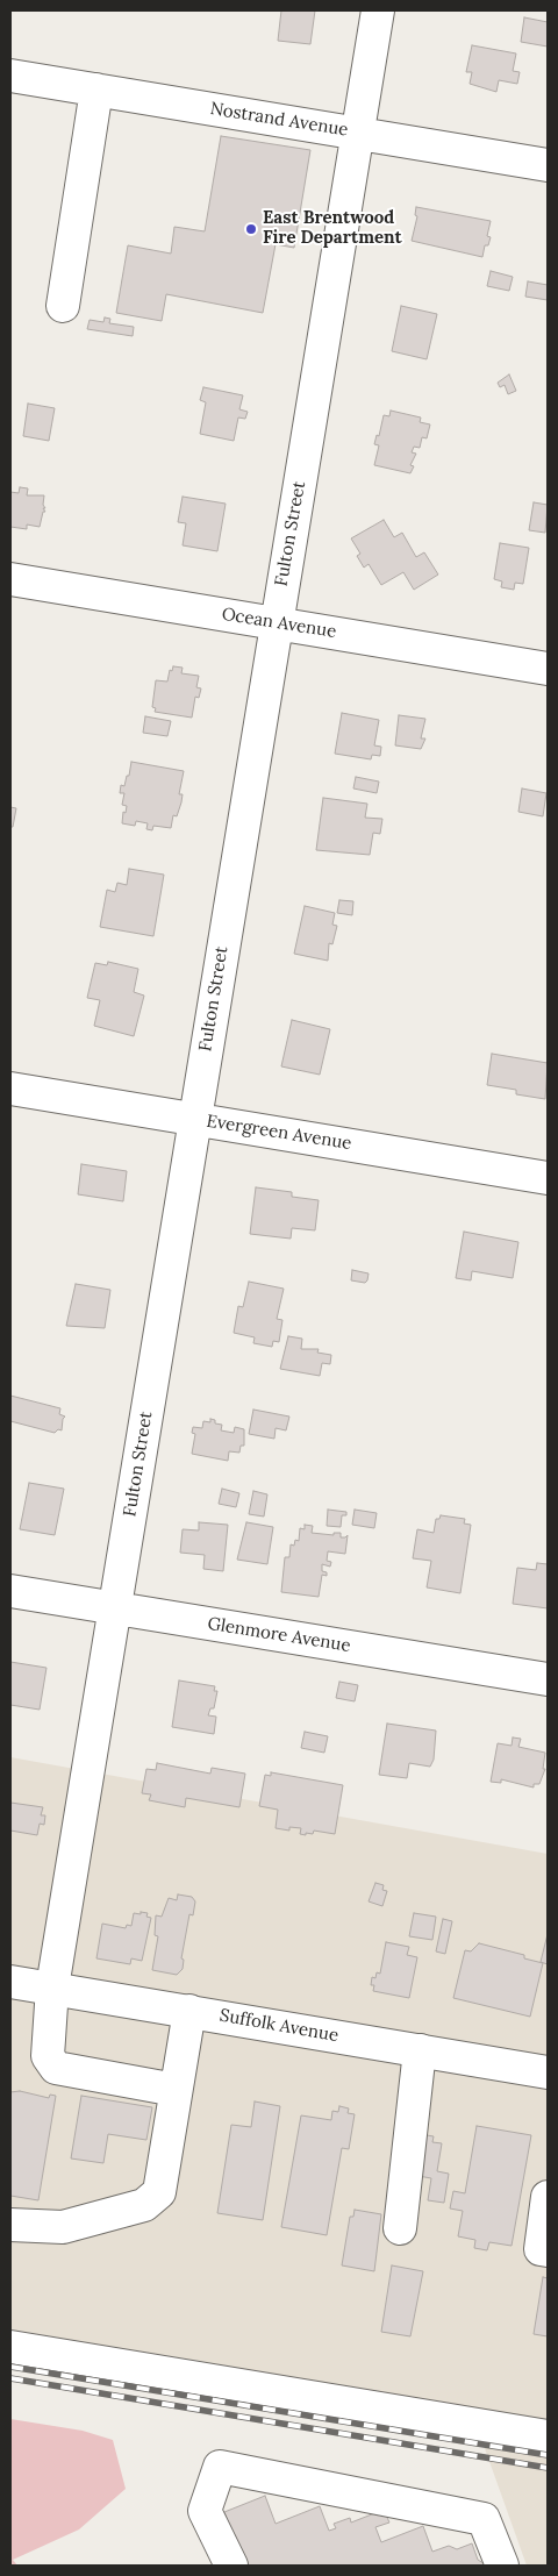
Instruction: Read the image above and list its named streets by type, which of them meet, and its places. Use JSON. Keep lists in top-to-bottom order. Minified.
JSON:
{"streets":{"street":["Nostrand Avenue","Fulton Street","Ocean Avenue","Evergreen Avenue","Glenmore Avenue","Suffolk Avenue"]},"crossings":[["Nostrand Avenue","Fulton Street"],["Fulton Street","Ocean Avenue"],["Fulton Street","Evergreen Avenue"],["Fulton Street","Glenmore Avenue"],["Fulton Street","Suffolk Avenue"]],"places":["East Brentwood Fire Department"]}
